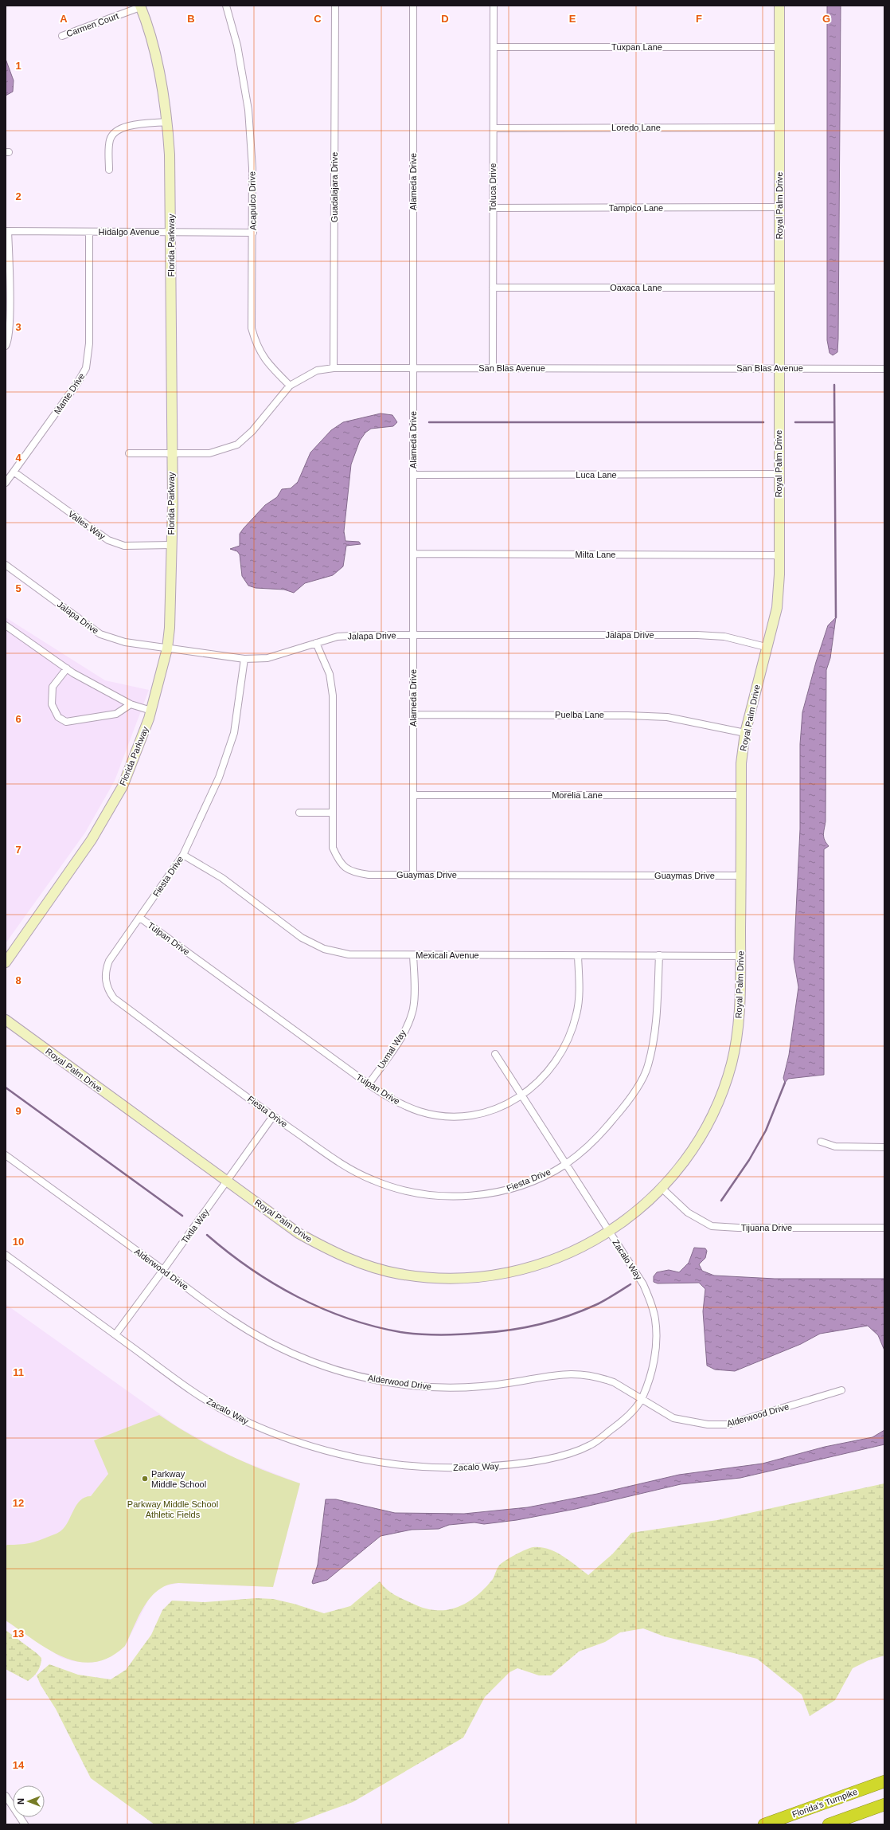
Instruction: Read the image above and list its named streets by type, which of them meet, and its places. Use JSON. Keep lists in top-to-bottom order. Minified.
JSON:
{"streets":{"highway":["Florida's Turnpike"],"street":["Carmen Court","Tuxpan Lane","Loredo Lane","Alameda Drive","Guadalajara Drive","Toluca Drive","Acapulco Drive","Royal Palm Drive","Tampico Lane","Hidalgo Avenue","Florida Parkway","Oaxaca Lane","San Blas Avenue","Mante Drive","Luca Lane","Valles Way","Milta Lane","Jalapa Drive","Puelba Lane","Morelia Lane","Guaymas Drive","Fiesta Drive","Tulpan Drive","Mexicali Avenue","Uxmal Way","Tixtla Way","Tijuana Drive","Zacalo Way","Alderwood Drive"]},"crossings":[["Carmen Court","Florida Parkway"],["Tuxpan Lane","Toluca Drive"],["Tuxpan Lane","Royal Palm Drive"],["Loredo Lane","Toluca Drive"],["Loredo Lane","Royal Palm Drive"],["Alameda Drive","San Blas Avenue"],["Alameda Drive","Luca Lane"],["Alameda Drive","Milta Lane"],["Alameda Drive","Jalapa Drive"],["Alameda Drive","Puelba Lane"],["Alameda Drive","Morelia Lane"],["Alameda Drive","Guaymas Drive"],["Guadalajara Drive","San Blas Avenue"],["Toluca Drive","Tampico Lane"],["Toluca Drive","Oaxaca Lane"],["Toluca Drive","San Blas Avenue"],["Acapulco Drive","Hidalgo Avenue"],["Acapulco Drive","San Blas Avenue"],["Royal Palm Drive","Tampico Lane"],["Royal Palm Drive","Oaxaca Lane"],["Royal Palm Drive","San Blas Avenue"],["Royal Palm Drive","Luca Lane"],["Royal Palm Drive","Milta Lane"],["Royal Palm Drive","Jalapa Drive"],["Royal Palm Drive","Puelba Lane"],["Royal Palm Drive","Morelia Lane"],["Royal Palm Drive","Guaymas Drive"],["Royal Palm Drive","Mexicali Avenue"],["Royal Palm Drive","Tixtla Way"],["Royal Palm Drive","Tijuana Drive"],["Royal Palm Drive","Zacalo Way"],["Hidalgo Avenue","Florida Parkway"],["Hidalgo Avenue","Mante Drive"],["Florida Parkway","San Blas Avenue"],["Florida Parkway","Valles Way"],["Florida Parkway","Jalapa Drive"],["Mante Drive","Valles Way"],["Jalapa Drive","Guaymas Drive"],["Jalapa Drive","Fiesta Drive"],["Fiesta Drive","Tulpan Drive"],["Fiesta Drive","Mexicali Avenue"],["Fiesta Drive","Tixtla Way"],["Fiesta Drive","Zacalo Way"],["Tulpan Drive","Mexicali Avenue"],["Tulpan Drive","Uxmal Way"],["Tulpan Drive","Zacalo Way"],["Mexicali Avenue","Uxmal Way"],["Tixtla Way","Zacalo Way"],["Tixtla Way","Alderwood Drive"],["Zacalo Way","Alderwood Drive"]],"parks":["Parkway Middle School Athletic Fields"],"places":["Parkway Middle School"],"north":"left","grid":{"columns":["A","B","C","D","E","F","G"],"rows":["1","2","3","4","5","6","7","8","9","10","11","12","13","14"]}}
